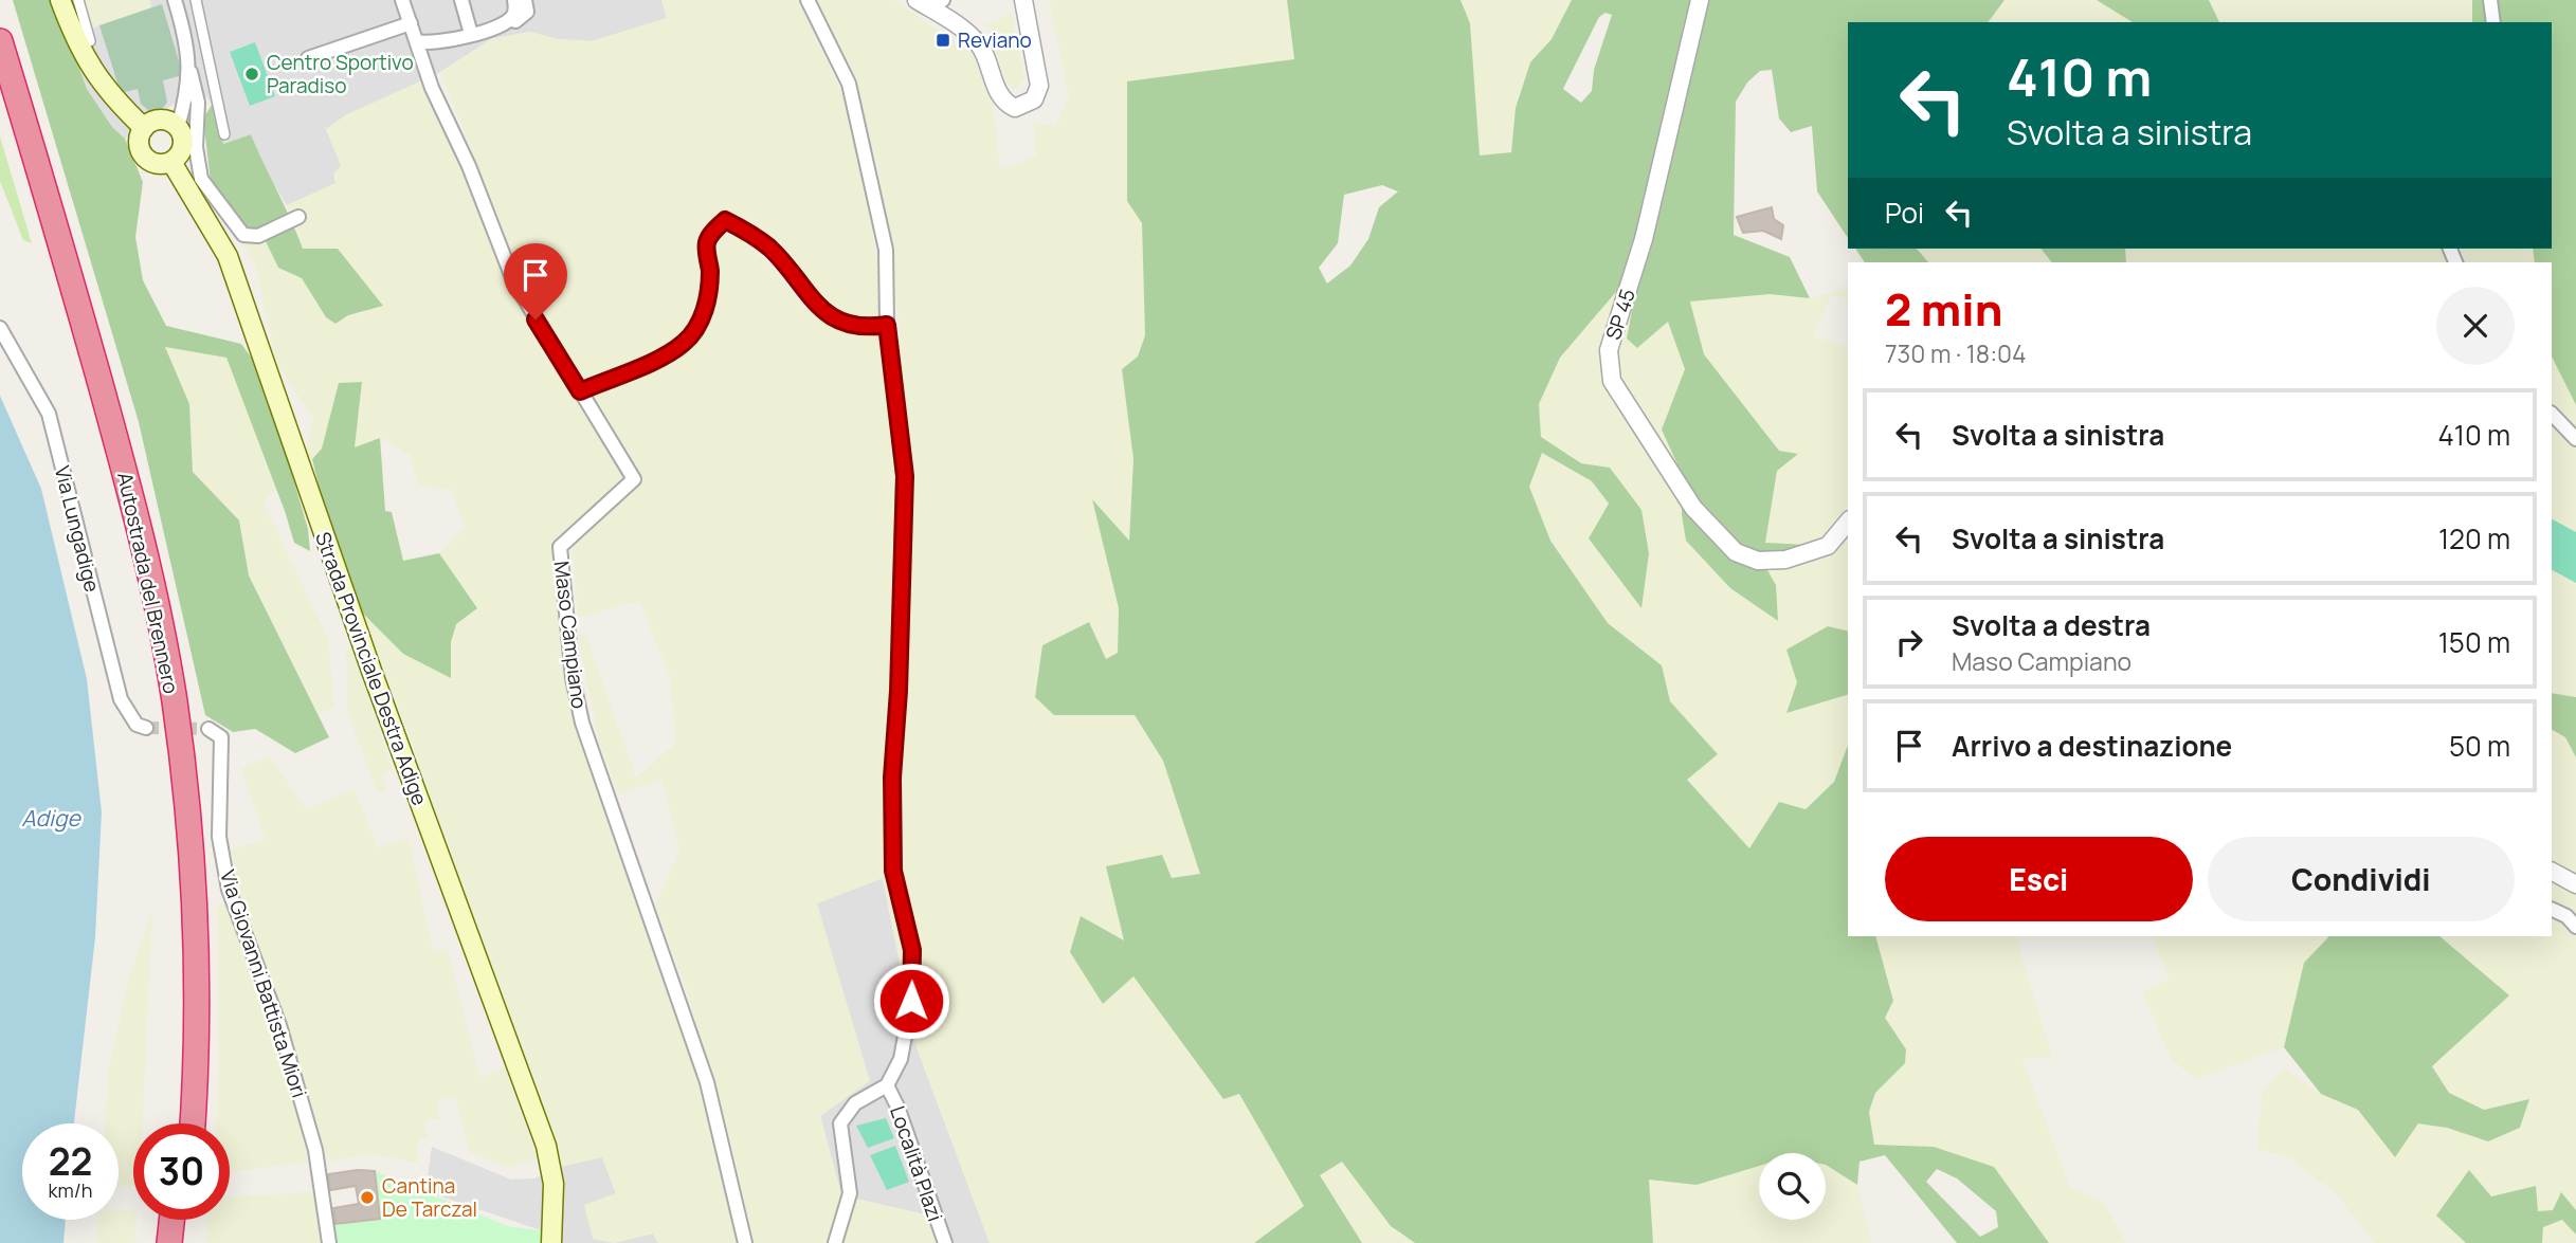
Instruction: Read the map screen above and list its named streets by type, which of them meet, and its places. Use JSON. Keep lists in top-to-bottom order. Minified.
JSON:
{"streets":{"highway":["Autostrada del Brennero"],"main road":["Strada Provinciale Destra Adige"],"street":["SP 45","Via Lungadige","Maso Campiano","Via Giovanni Battista Miori","Località Plazi"]},"water":["Adige"],"places":{"transit":["Reviano"],"other":["Centro Sportivo Paradiso","Cantina De Tarczal"]},"page":{"turn":["410 m","Svolta a sinistra"],"then":"Poi","heading":["2 min","730 m · 18:04"],"list":[{"name":"Svolta a sinistra","value":"410 m"},{"name":"Svolta a sinistra","value":"120 m"},{"name":"Svolta a destra","note":"Maso Campiano","value":"150 m"},{"name":"Arrivo a destinazione","value":"50 m"}],"buttons":["Esci","Condividi"],"speed":"22 km/h","limit":"30"}}
